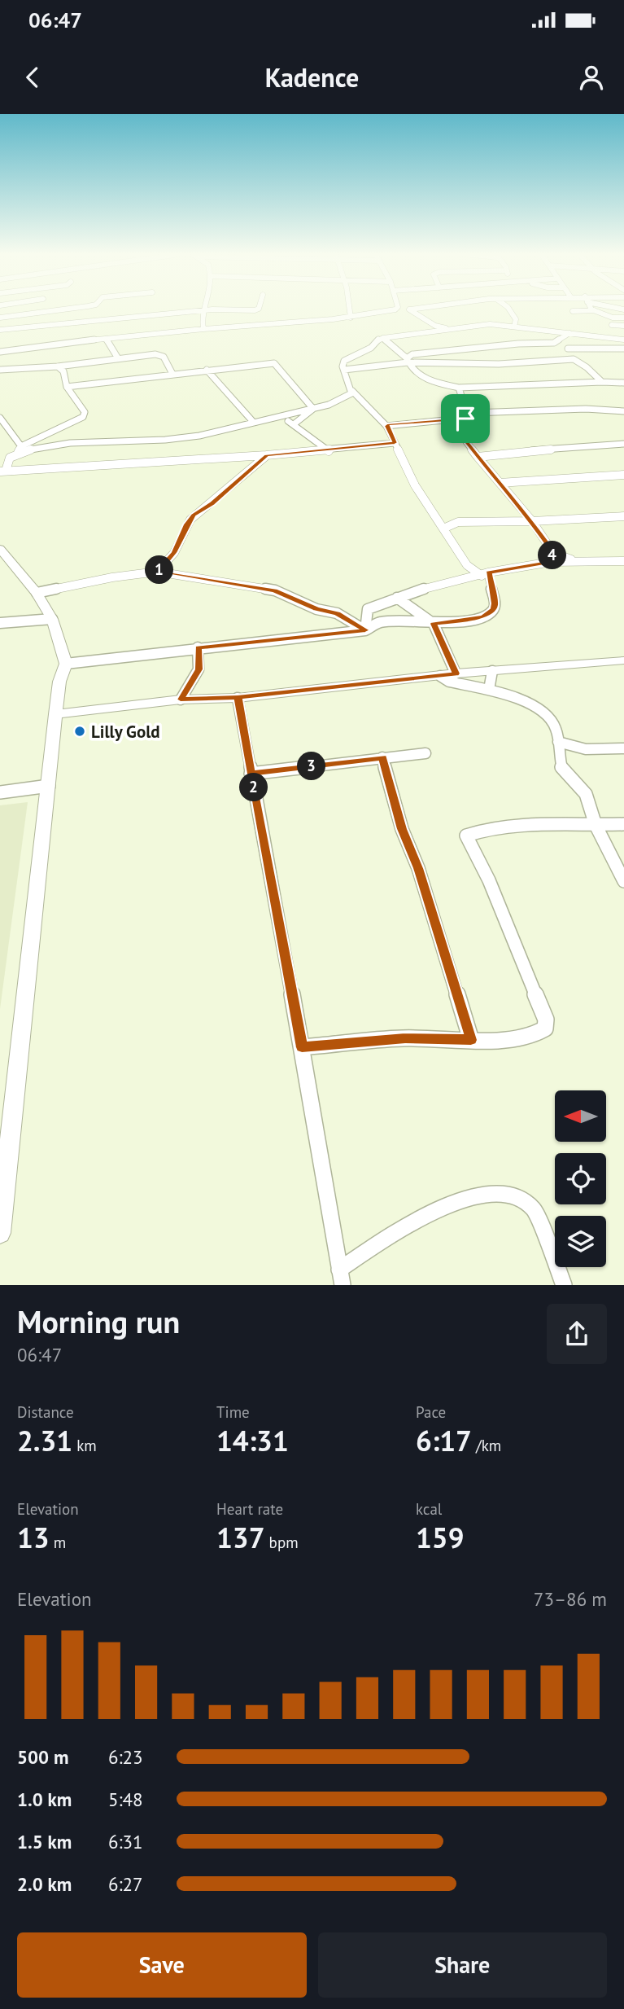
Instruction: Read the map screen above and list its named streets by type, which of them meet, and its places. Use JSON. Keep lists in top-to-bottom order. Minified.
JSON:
{"places":["Lilly Gold"],"north":"left","page":{"status":"06:47","header":"Kadence","pins":["4","1","3","2"],"heading":["Morning run","06:47"],"stats":[["Distance","2.31 km"],["Time","14:31"],["Pace","6:17 /km"],["Elevation","13 m"],["Heart rate","137 bpm"],["kcal","159"]],"chart":["Elevation","73–86 m"],"list":[{"name":"500 m","note":"6:23"},{"name":"1.0 km","note":"5:48"},{"name":"1.5 km","note":"6:31"},{"name":"2.0 km","note":"6:27"}],"buttons":["Save","Share"]}}
